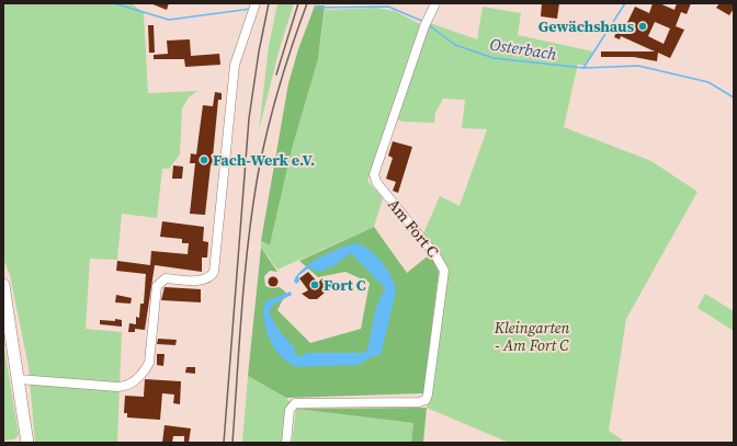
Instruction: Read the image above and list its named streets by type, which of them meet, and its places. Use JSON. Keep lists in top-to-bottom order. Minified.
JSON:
{"streets":{"street":["Am Fort C"]},"water":["Osterbach"],"parks":["Kleingarten - Am Fort C"],"places":["Gewächshaus","Fach-Werk e.V.","Fort C"]}
